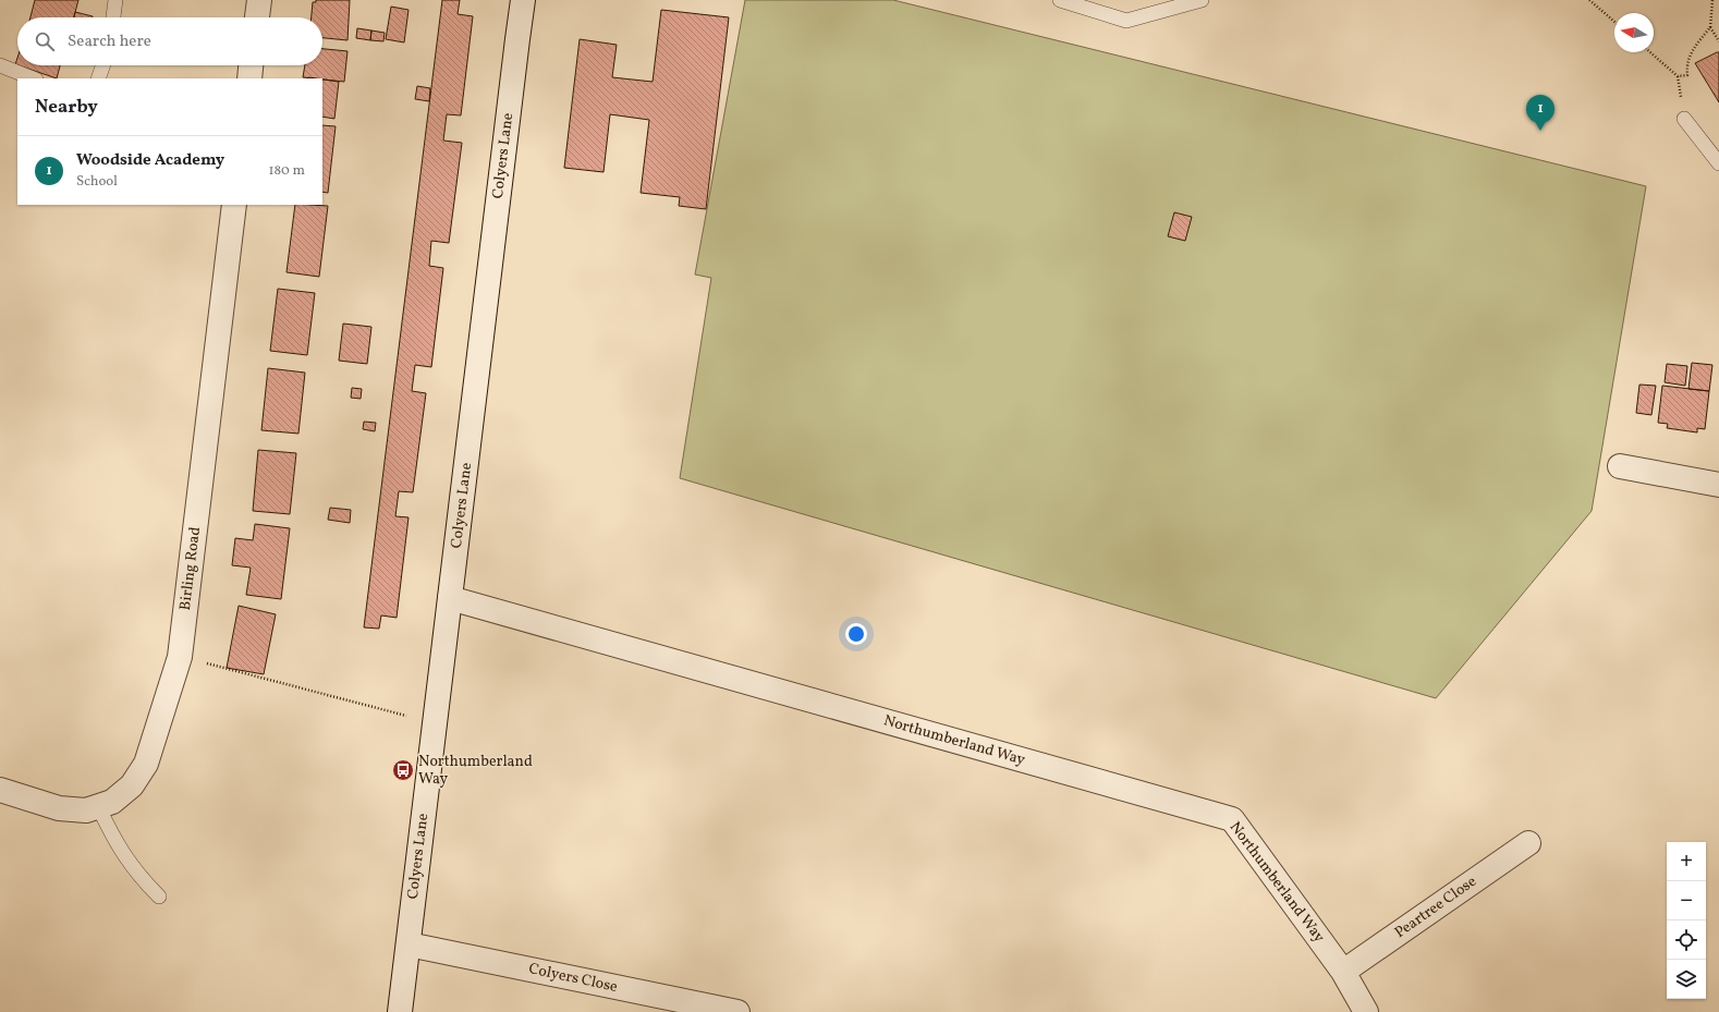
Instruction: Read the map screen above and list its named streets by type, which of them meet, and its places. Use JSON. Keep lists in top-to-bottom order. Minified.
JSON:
{"streets":{"street":["Colyers Lane","Birling Road","Northumberland Way","Peartree Close","Colyers Close"]},"crossings":[["Colyers Lane","Northumberland Way"],["Colyers Lane","Colyers Close"],["Northumberland Way","Peartree Close"]],"places":{"bus stop":["Northumberland Way"]},"north":"left","page":{"search":"Search here","heading":"Nearby","pins":"1","list":[{"mark":"1","name":"Woodside Academy","note":"School","value":"180 m"}],"map_buttons":["+","−"]}}
